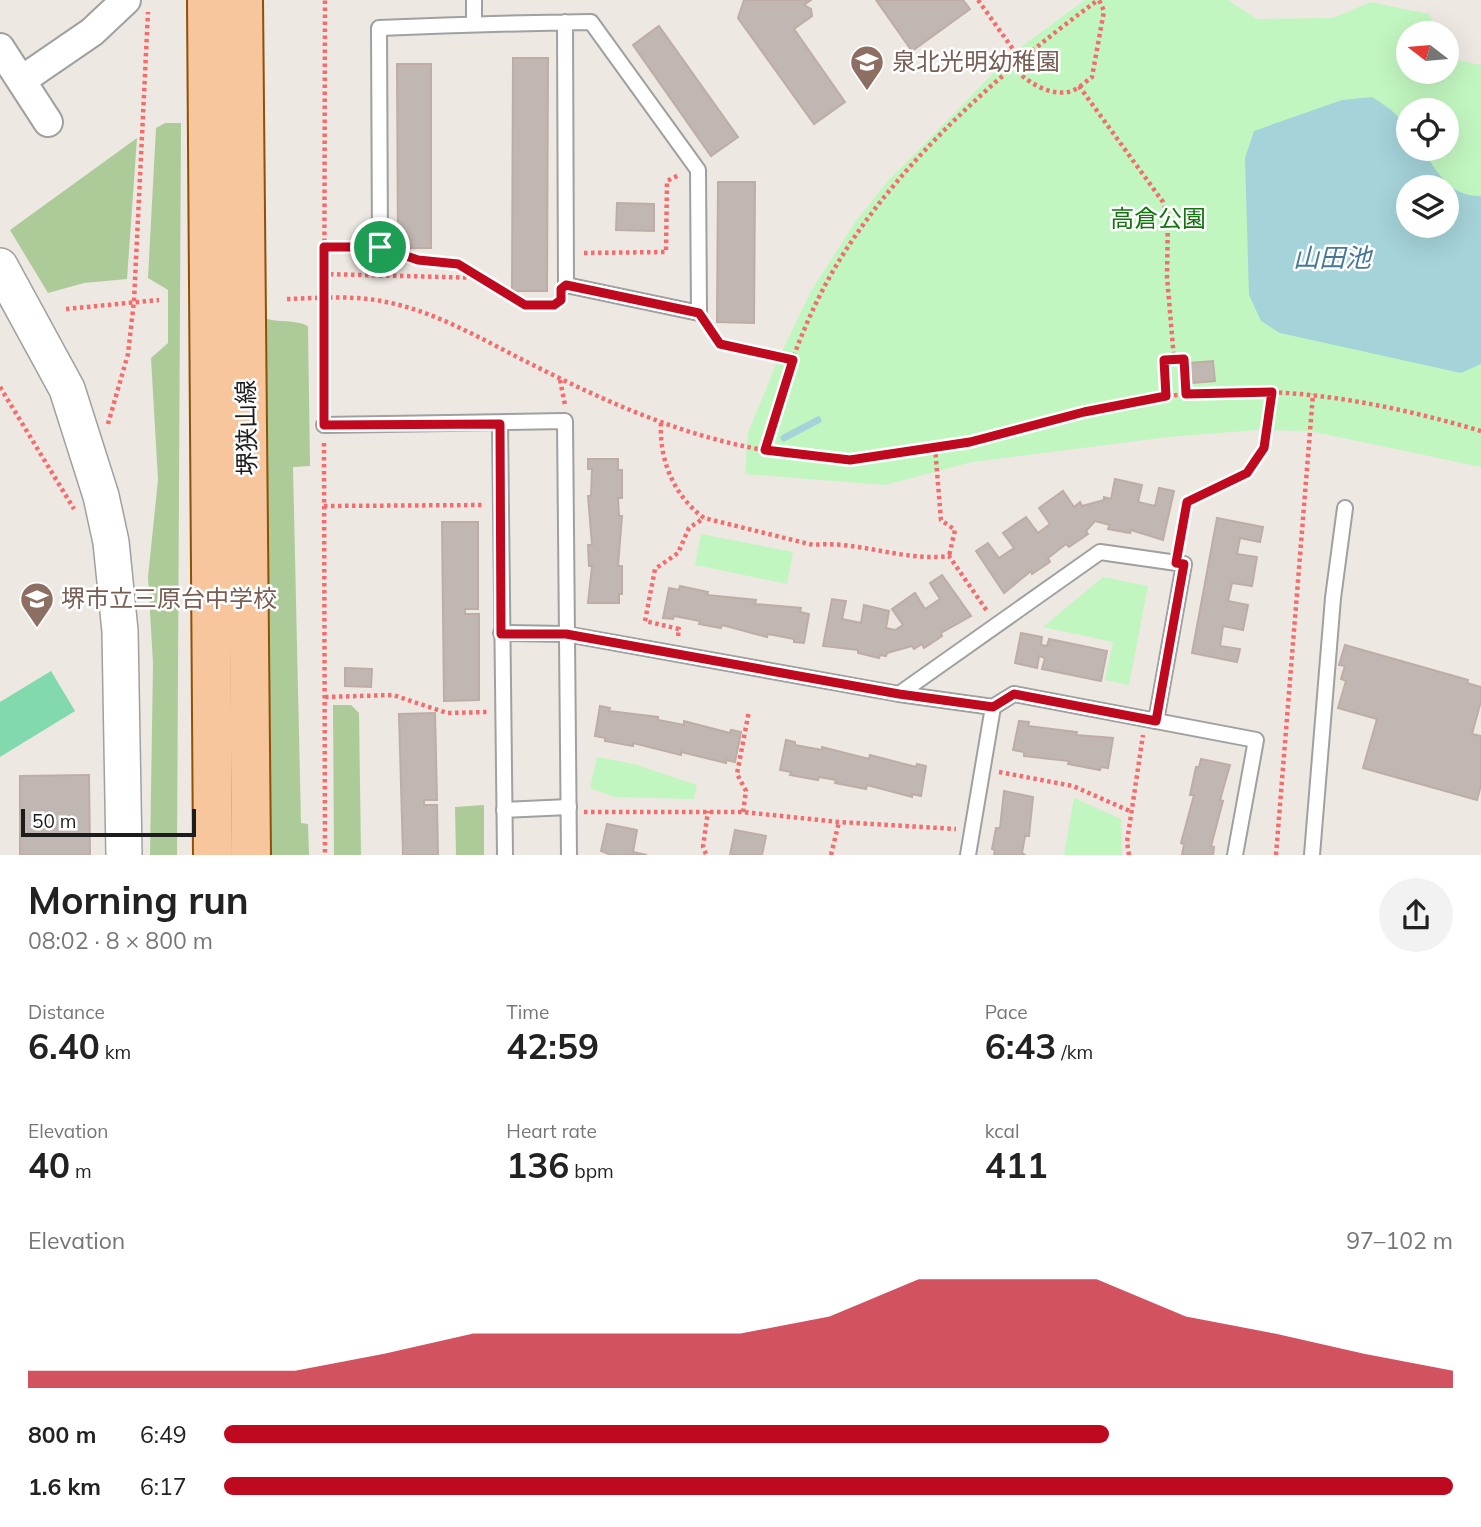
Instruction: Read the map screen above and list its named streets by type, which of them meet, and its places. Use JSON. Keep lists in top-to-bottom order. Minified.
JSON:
{"streets":{"main road":["堺狭山線"]},"water":["山田池"],"parks":["高倉公園"],"places":{"school or university":["泉北光明幼稚園","堺市立三原台中学校"]},"scale_bar":"50 m","north":"left","page":{"scale":"50 m","heading":["Morning run","08:02 · 8 × 800 m"],"stats":[["Distance","6.40 km"],["Time","42:59"],["Pace","6:43 /km"],["Elevation","40 m"],["Heart rate","136 bpm"],["kcal","411"]],"chart":["Elevation","97–102 m"],"list":[{"name":"800 m","note":"6:49"},{"name":"1.6 km","note":"6:17"}]}}
